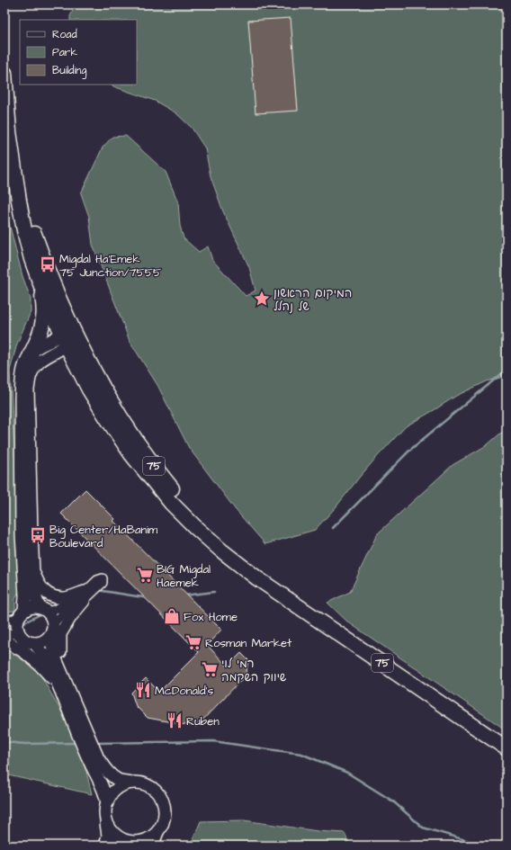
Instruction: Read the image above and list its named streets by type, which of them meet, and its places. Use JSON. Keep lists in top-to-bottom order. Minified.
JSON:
{"streets":{"highway":["75"]},"places":{"bus stop":["Migdal Ha'Emek 75 Junction/7555","Big Center/HaBanim Boulevard"],"place":["המיקום הראשון של נהלל"],"supermarket":["BIG Migdal Haemek","Rosman Market","רמי לוי שיווק השקמה"],"shop":["Fox Home"],"restaurant":["McDonald's","Ruben"]},"legend":["Road","Park","Building"]}
